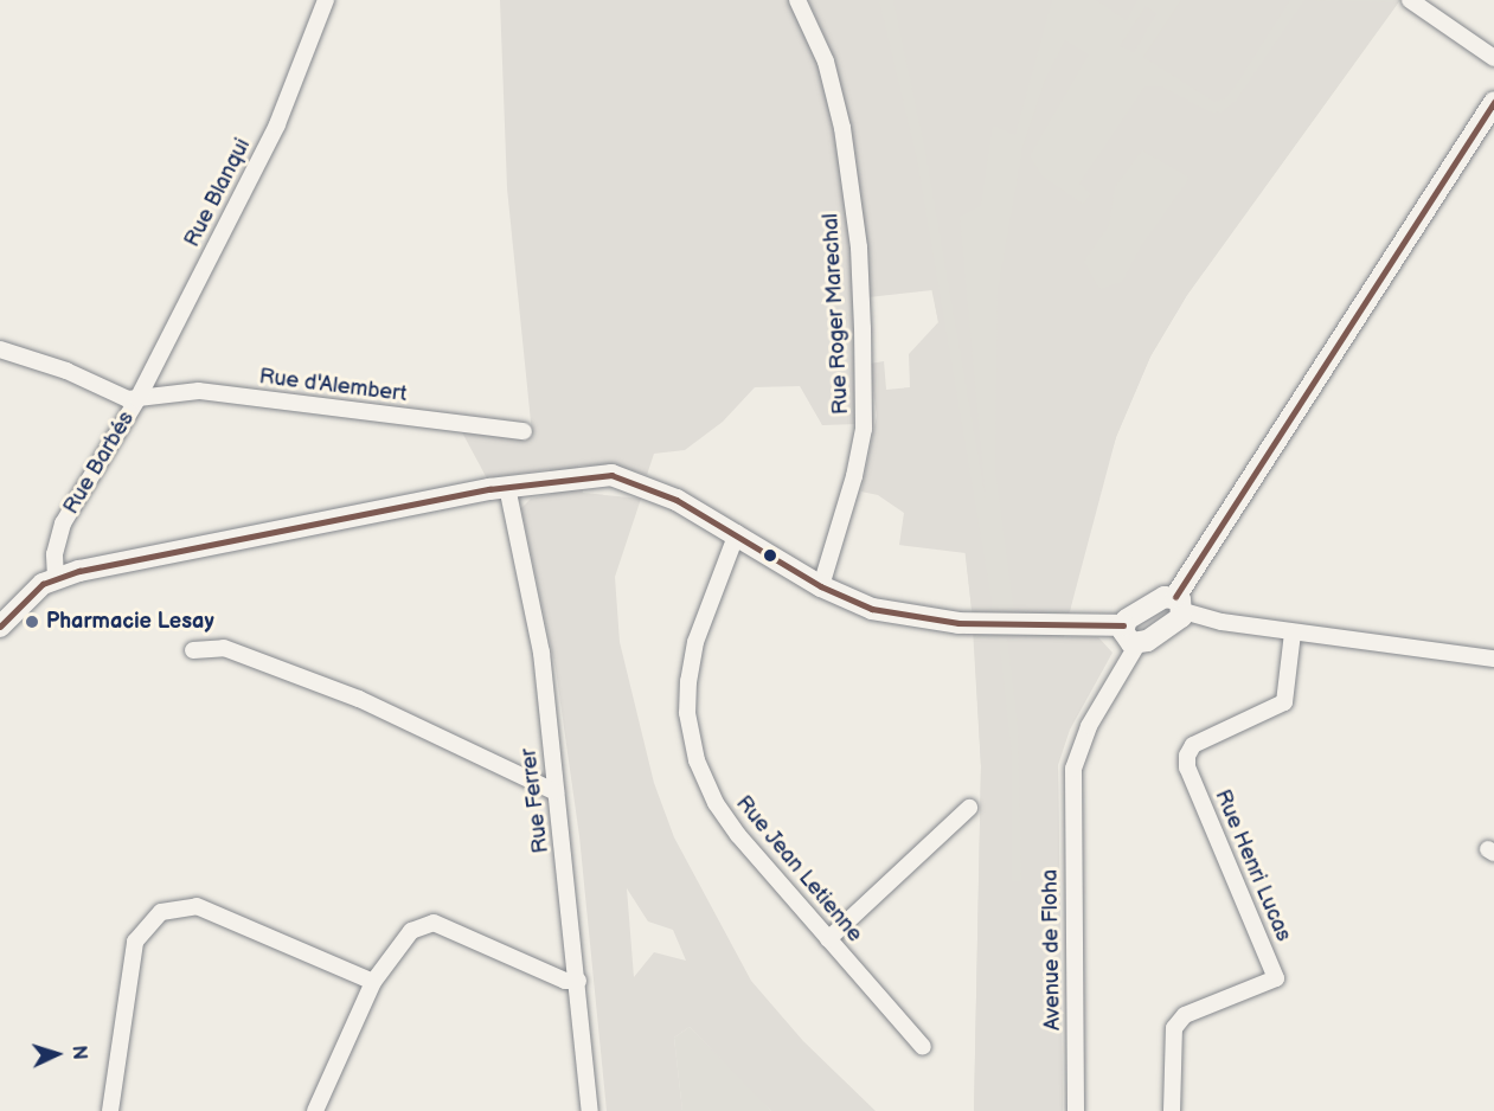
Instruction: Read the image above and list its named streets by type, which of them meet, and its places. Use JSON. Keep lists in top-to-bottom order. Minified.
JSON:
{"streets":{"street":["Rue Blanqui","Rue Roger Marechal","Rue d'Alembert","Rue Barbés","Rue Ferrer","Rue Henri Lucas","Rue Jean Letienne","Avenue de Floha"]},"crossings":[["Rue Blanqui","Rue d'Alembert"],["Rue Blanqui","Rue Barbés"],["Rue d'Alembert","Rue Barbés"]],"places":["Pharmacie Lesay"],"north":"right"}
